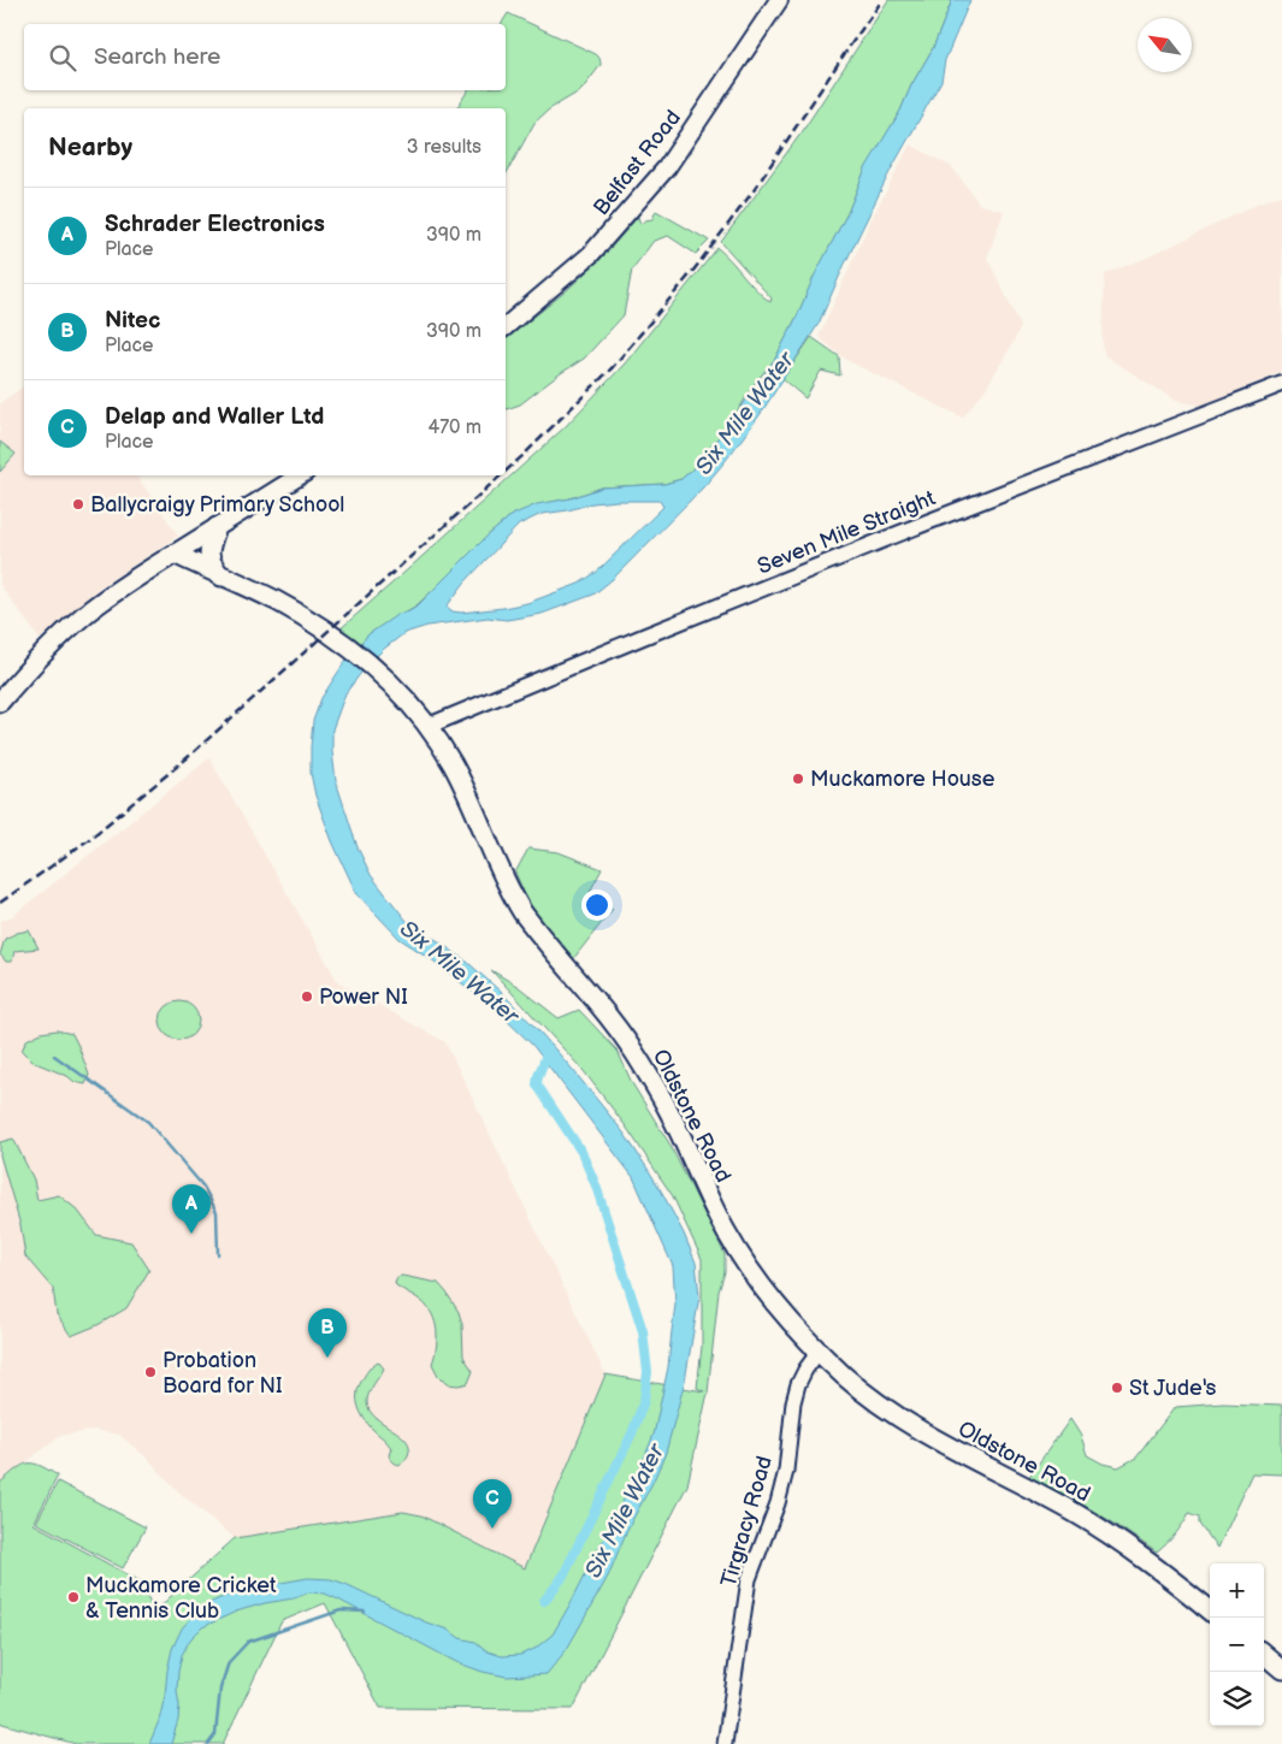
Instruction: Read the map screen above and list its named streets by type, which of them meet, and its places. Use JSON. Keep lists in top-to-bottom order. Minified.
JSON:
{"streets":{"highway":["Oldstone Road"],"main road":["Belfast Road","Seven Mile Straight"],"street":["Tirgracy Road"]},"crossings":[["Seven Mile Straight","Oldstone Road"],["Oldstone Road","Tirgracy Road"]],"water":["Six Mile Water"],"places":["Ballycraigy Primary School","Muckamore House","Power NI","Probation Board for NI","St Jude's","Muckamore Cricket & Tennis Club"],"north":"top left","page":{"search":"Search here","heading":["Nearby","3 results"],"list":[{"mark":"A","name":"Schrader Electronics","note":"Place","value":"390 m"},{"mark":"B","name":"Nitec","note":"Place","value":"390 m"},{"mark":"C","name":"Delap and Waller Ltd","note":"Place","value":"470 m"}],"pins":["A","B","C"],"map_buttons":["+","−"]}}
